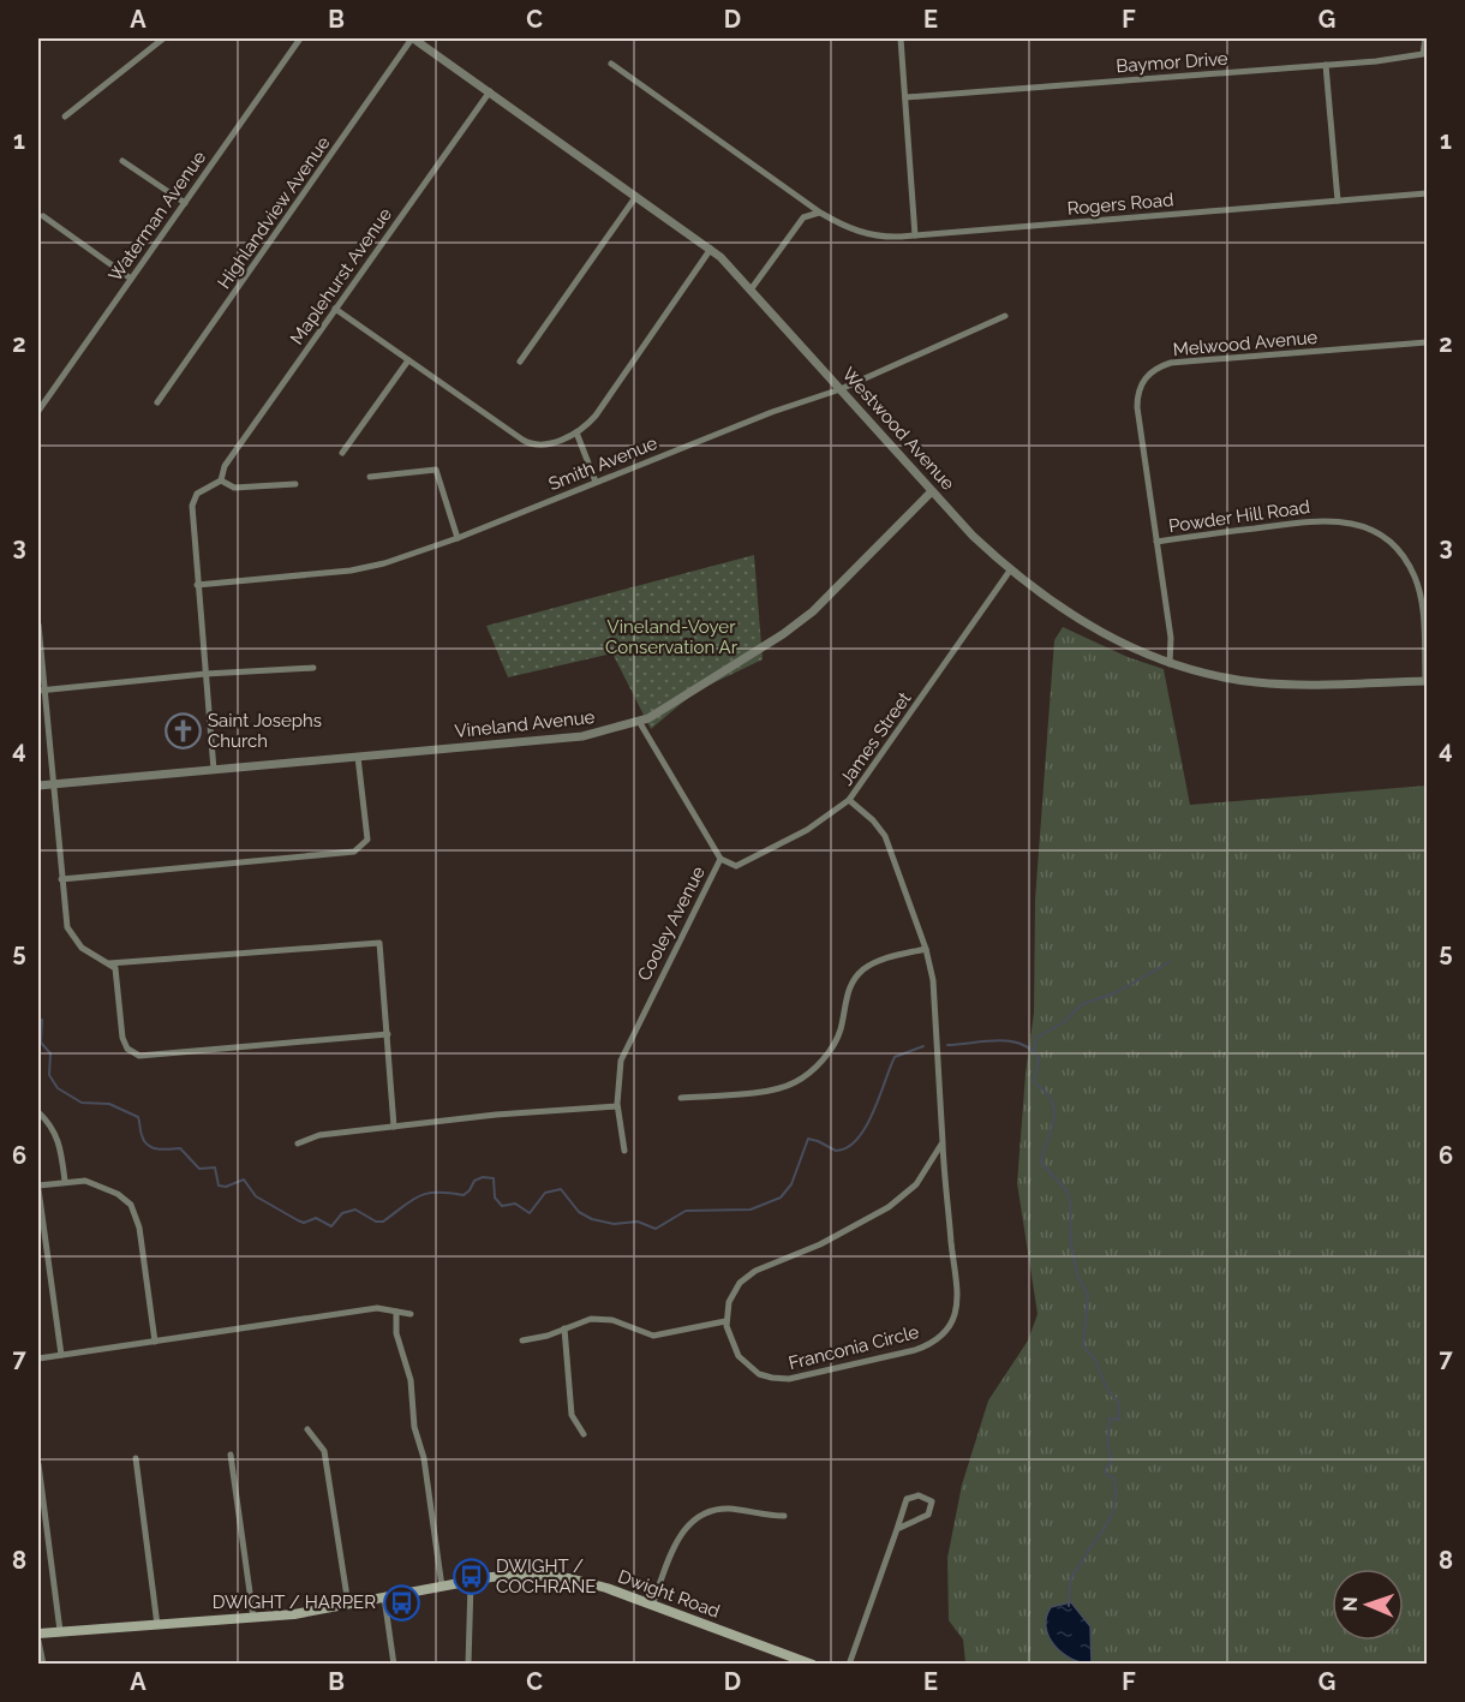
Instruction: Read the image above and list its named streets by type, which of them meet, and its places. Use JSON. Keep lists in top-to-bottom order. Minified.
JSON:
{"streets":{"main road":["Dwight Road"],"street":["Baymor Drive","Rogers Road","Highlandview Avenue","Waterman Avenue","Maplehurst Avenue","Melwood Avenue","Westwood Avenue","Smith Avenue","Powder Hill Road","Vineland Avenue","James Street","Cooley Avenue","Franconia Circle"]},"crossings":[["Highlandview Avenue","Westwood Avenue"],["Maplehurst Avenue","Westwood Avenue"],["Melwood Avenue","Westwood Avenue"],["Melwood Avenue","Powder Hill Road"],["Westwood Avenue","Smith Avenue"],["Westwood Avenue","Powder Hill Road"],["Westwood Avenue","Vineland Avenue"],["Westwood Avenue","James Street"],["Vineland Avenue","Cooley Avenue"],["James Street","Cooley Avenue"],["James Street","Franconia Circle"]],"parks":["Vineland-Voyer Conservation Ar"],"places":{"church":["Saint Josephs Church"],"bus stop":["DWIGHT / COCHRANE","DWIGHT / HARPER"]},"north":"left","grid":{"columns":["A","B","C","D","E","F","G"],"rows":["1","2","3","4","5","6","7","8"]}}
